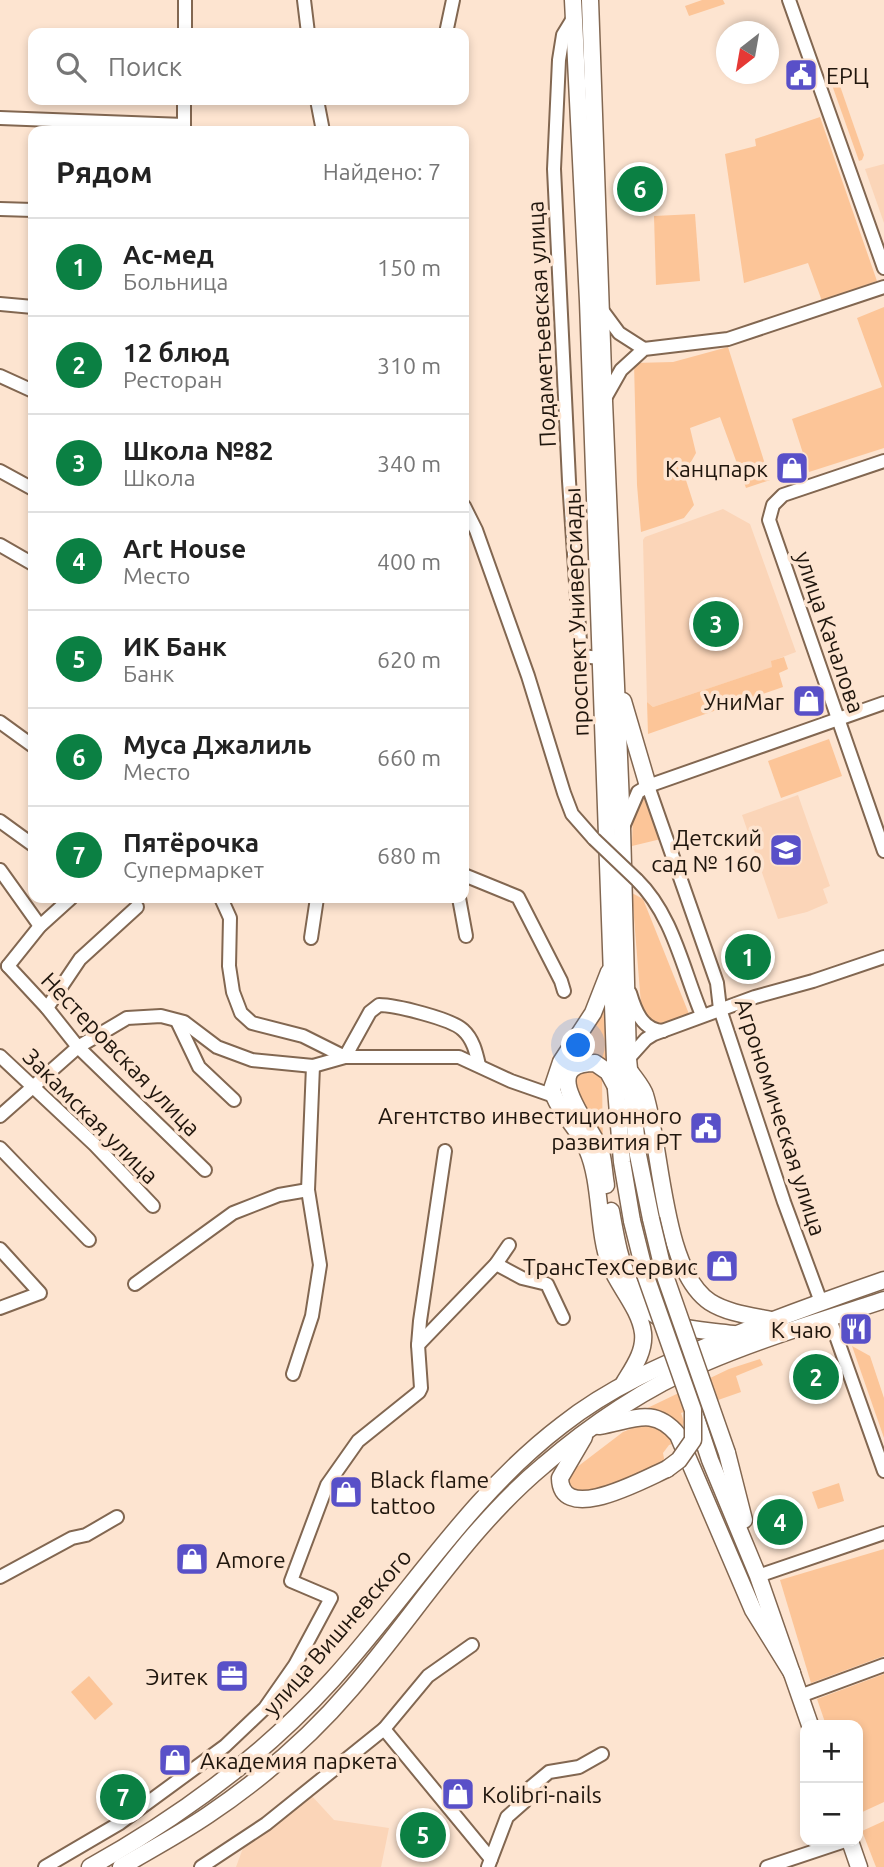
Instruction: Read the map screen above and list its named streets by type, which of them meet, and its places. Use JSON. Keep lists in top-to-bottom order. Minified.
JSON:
{"streets":{"main road":["проспект Универсиады","улица Вишневского"],"street":["Подаметьевская улица","улица Качалова","Нестеровская улица","Закамская улица","Агрономическая улица"]},"crossings":[["Подаметьевская улица","проспект Универсиады"],["Агрономическая улица","улица Вишневского"]],"places":{"public building":["ЕРЦ","Агентство инвестиционного развития РТ"],"shop":["Канцпарк","УниМаг","ТрансТехСервис","Black flame tattoo","Amore","Академия паркета","Kolibri-nails"],"school or university":["Детский сад № 160"],"restaurant":["К чаю"],"office":["Эитек"]},"north":"bottom left","page":{"search":"Поиск","heading":["Рядом","Найдено: 7"],"pins":["6","3","1","2","4","7","5"],"list":[{"mark":"1","name":"Ас-мед","note":"Больница","value":"150 m"},{"mark":"2","name":"12 блюд","note":"Ресторан","value":"310 m"},{"mark":"3","name":"Школа №82","note":"Школа","value":"340 m"},{"mark":"4","name":"Art House","note":"Место","value":"400 m"},{"mark":"5","name":"ИК Банк","note":"Банк","value":"620 m"},{"mark":"6","name":"Муса Джалиль","note":"Место","value":"660 m"},{"mark":"7","name":"Пятёрочка","note":"Супермаркет","value":"680 m"}],"map_buttons":["+","−"]}}
